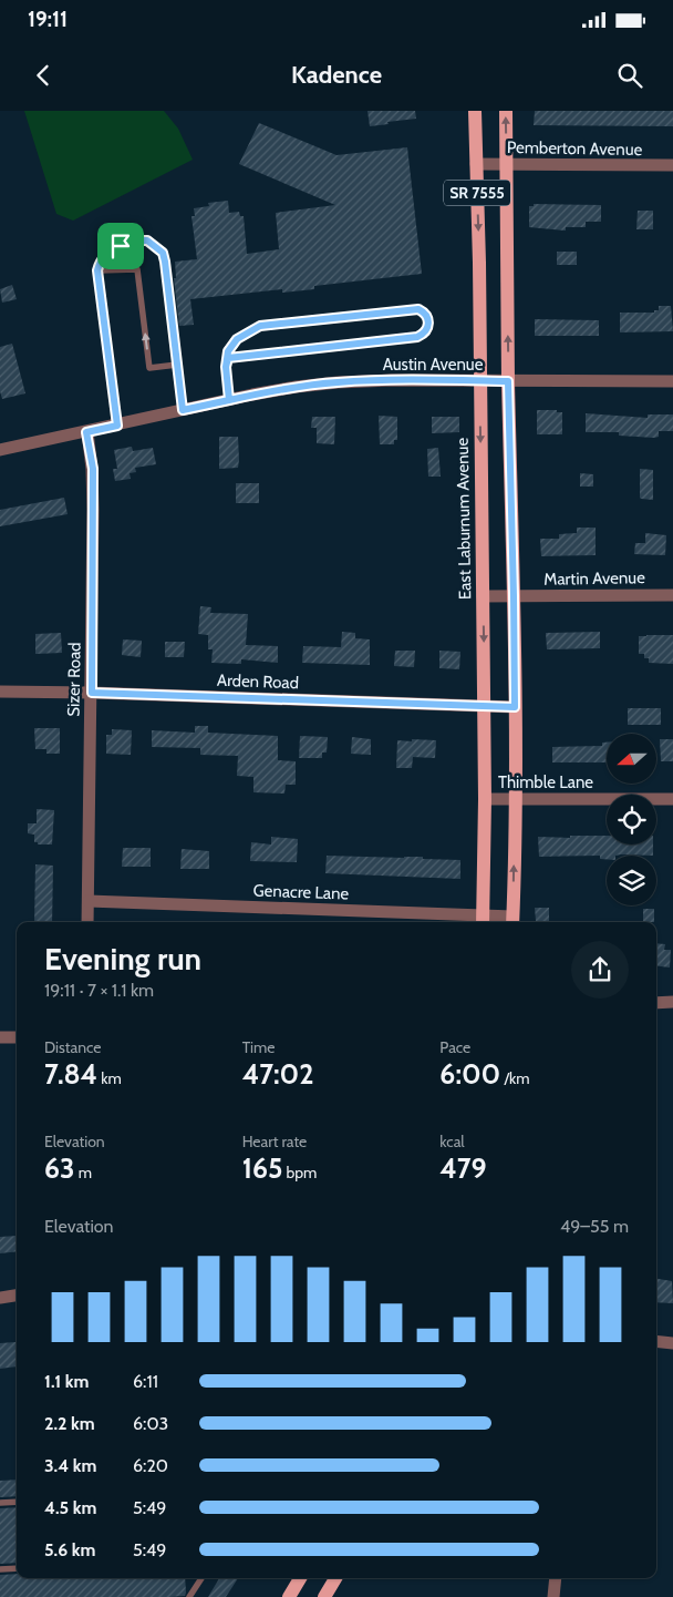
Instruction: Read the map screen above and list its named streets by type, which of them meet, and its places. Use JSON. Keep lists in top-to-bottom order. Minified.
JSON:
{"streets":{"main road":["SR 7555","East Laburnum Avenue"],"street":["Pemberton Avenue","Austin Avenue","Martin Avenue","Sizer Road","Arden Road","Thimble Lane","Genacre Lane"]},"crossings":[["Pemberton Avenue","SR 7555"],["Pemberton Avenue","East Laburnum Avenue"],["SR 7555","Austin Avenue"],["SR 7555","Martin Avenue"],["SR 7555","Arden Road"],["SR 7555","Thimble Lane"],["SR 7555","Genacre Lane"],["Austin Avenue","East Laburnum Avenue"],["Austin Avenue","Sizer Road"],["East Laburnum Avenue","Martin Avenue"],["East Laburnum Avenue","Arden Road"],["East Laburnum Avenue","Thimble Lane"],["East Laburnum Avenue","Genacre Lane"],["Sizer Road","Arden Road"],["Sizer Road","Genacre Lane"]],"north":"left","page":{"status":"19:11","header":"Kadence","heading":["Evening run","19:11 · 7 × 1.1 km"],"stats":[["Distance","7.84 km"],["Time","47:02"],["Pace","6:00 /km"],["Elevation","63 m"],["Heart rate","165 bpm"],["kcal","479"]],"chart":["Elevation","49–55 m"],"list":[{"name":"1.1 km","note":"6:11"},{"name":"2.2 km","note":"6:03"},{"name":"3.4 km","note":"6:20"},{"name":"4.5 km","note":"5:49"},{"name":"5.6 km","note":"5:49"}]}}
